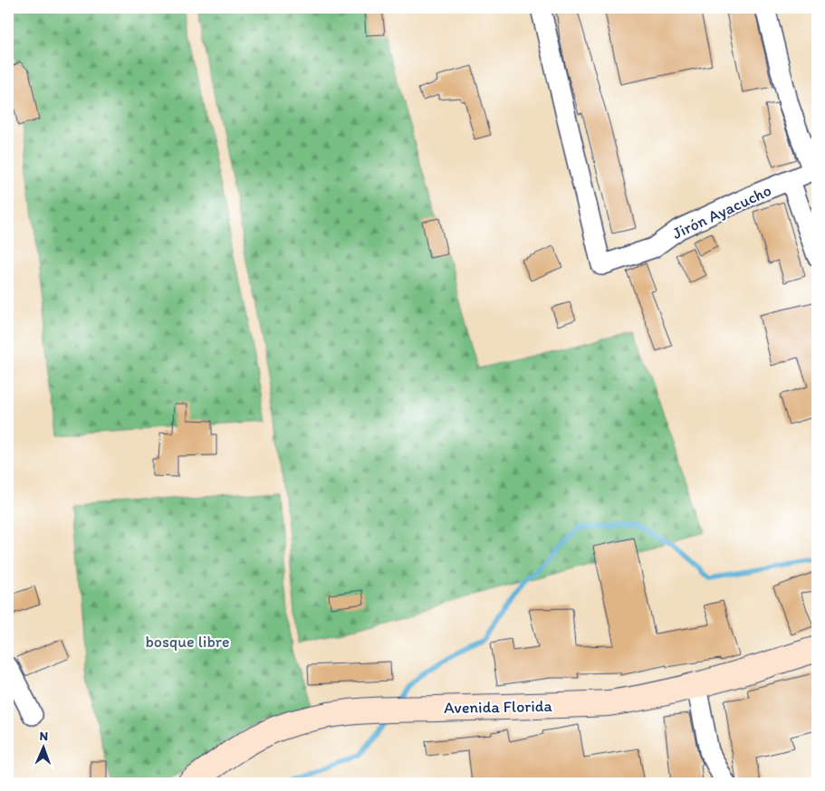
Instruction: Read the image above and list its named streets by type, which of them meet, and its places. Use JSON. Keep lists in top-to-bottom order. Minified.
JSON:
{"streets":{"street":["Jirón Ayacucho","Avenida Florida"]},"parks":["bosque libre"],"north":"top"}
